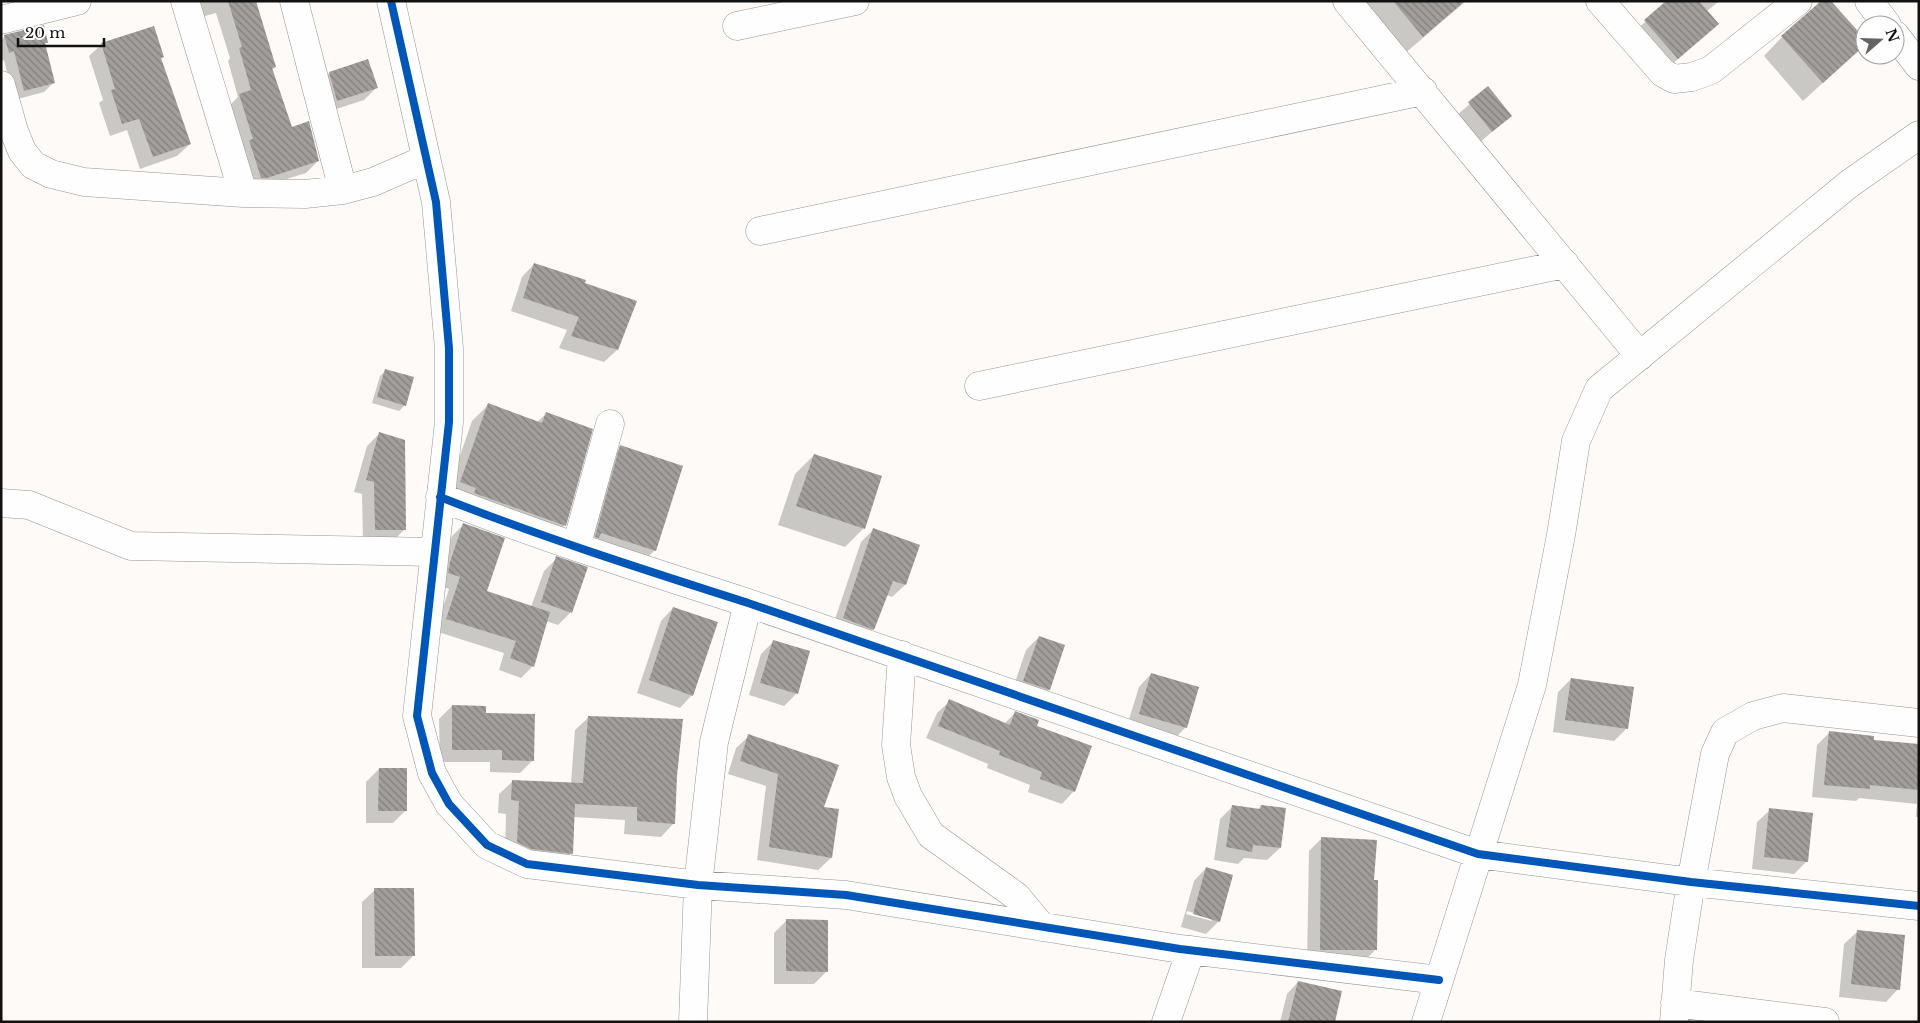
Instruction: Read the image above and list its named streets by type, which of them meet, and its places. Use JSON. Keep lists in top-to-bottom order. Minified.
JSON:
{"scale_bar":"20 m","north":"right"}
